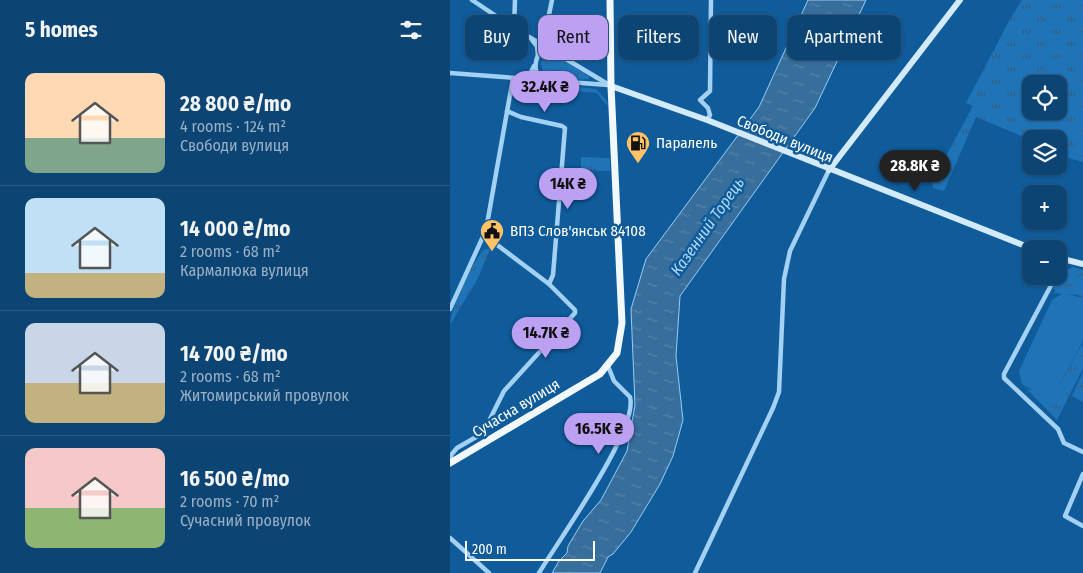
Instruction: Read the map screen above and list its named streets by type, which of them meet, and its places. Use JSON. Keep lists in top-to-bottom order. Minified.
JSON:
{"streets":{"main road":["Свободи вулиця","Сучасна вулиця"]},"crossings":[["Свободи вулиця","Сучасна вулиця"]],"water":["Казенний Торець"],"places":{"fuel station":["Паралель"],"public building":["ВПЗ Слов'янськ 84108"]},"scale_bar":"200 m","page":{"heading":"5 homes","chip":["Buy","Rent","Filters","New","Apartment"],"list":[{"name":"28 800 ₴/mo","note":"4 rooms · 124 m² · Свободи вулиця"},{"name":"14 000 ₴/mo","note":"2 rooms · 68 m² · Кармалюка вулиця"},{"name":"14 700 ₴/mo","note":"2 rooms · 68 m² · Житомирський провулок"},{"name":"16 500 ₴/mo","note":"2 rooms · 70 m² · Сучасний провулок"}],"price":["32.4K ₴","28.8K ₴","14K ₴","14.7K ₴","16.5K ₴"],"map_buttons":["+","−"],"scale":"200 m"}}
